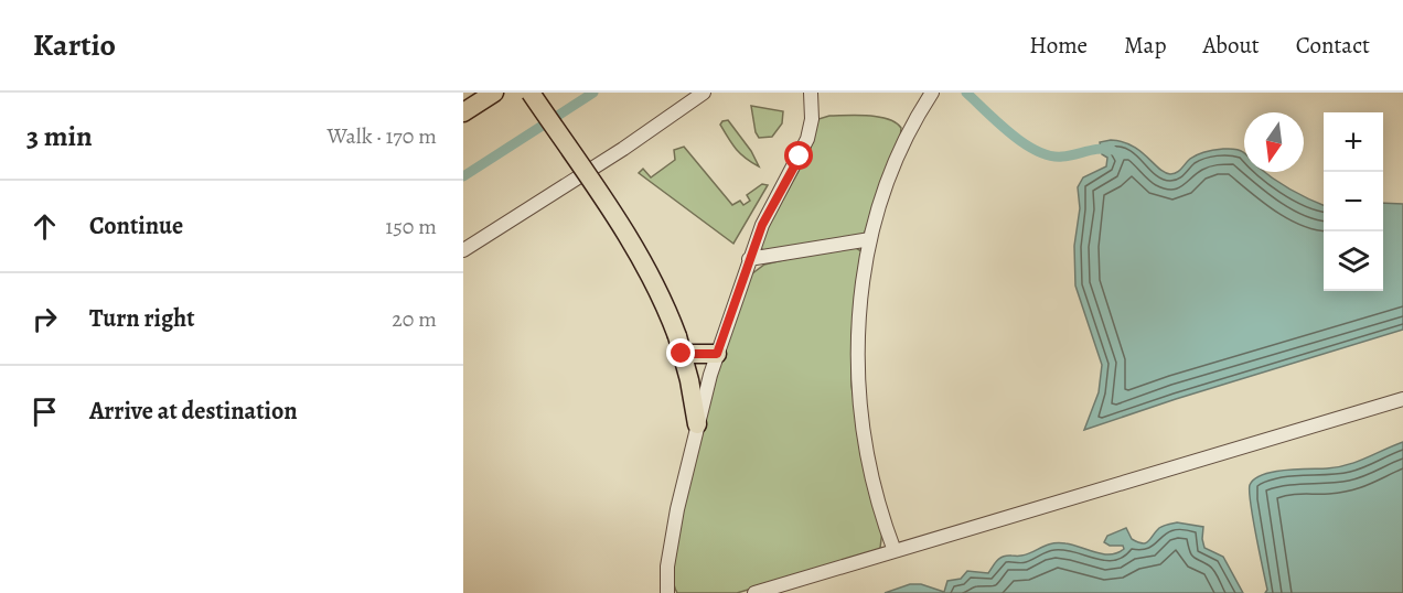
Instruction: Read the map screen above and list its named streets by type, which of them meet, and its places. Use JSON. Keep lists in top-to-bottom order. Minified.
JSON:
{"north":"bottom","page":{"header":"Kartio","nav":["Home","Map","About","Contact"],"heading":["3 min","Walk · 170 m"],"map_buttons":["+","−"],"list":[["Continue","150 m"],["Turn right","20 m"],"Arrive at destination"]}}
